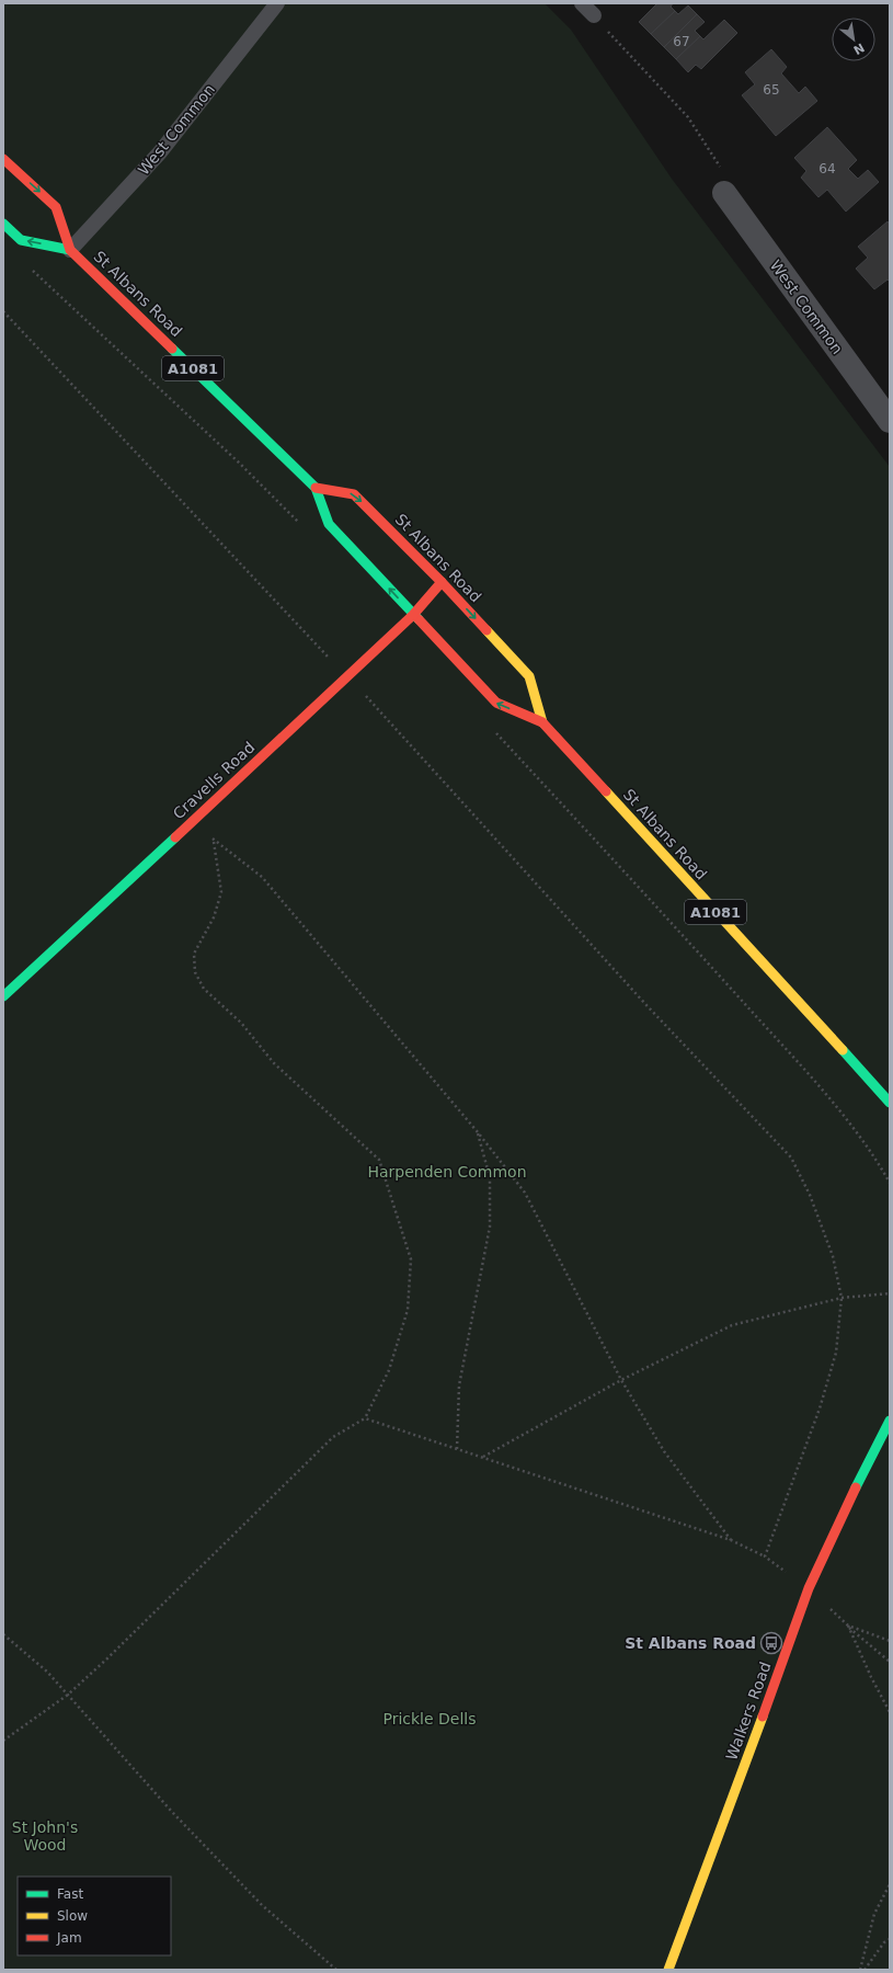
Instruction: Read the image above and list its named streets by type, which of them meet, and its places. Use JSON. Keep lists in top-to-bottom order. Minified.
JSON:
{"streets":{"main road":["St Albans Road","A1081","Cravells Road","Walkers Road"],"street":["West Common"]},"crossings":[["West Common","St Albans Road"],["St Albans Road","Cravells Road"]],"parks":["Harpenden Common","Prickle Dells","St John's Wood"],"places":{"bus stop":["St Albans Road"]},"house_numbers":["67","65","64"],"legend":["Fast","Slow","Jam"],"north":"bottom right"}
